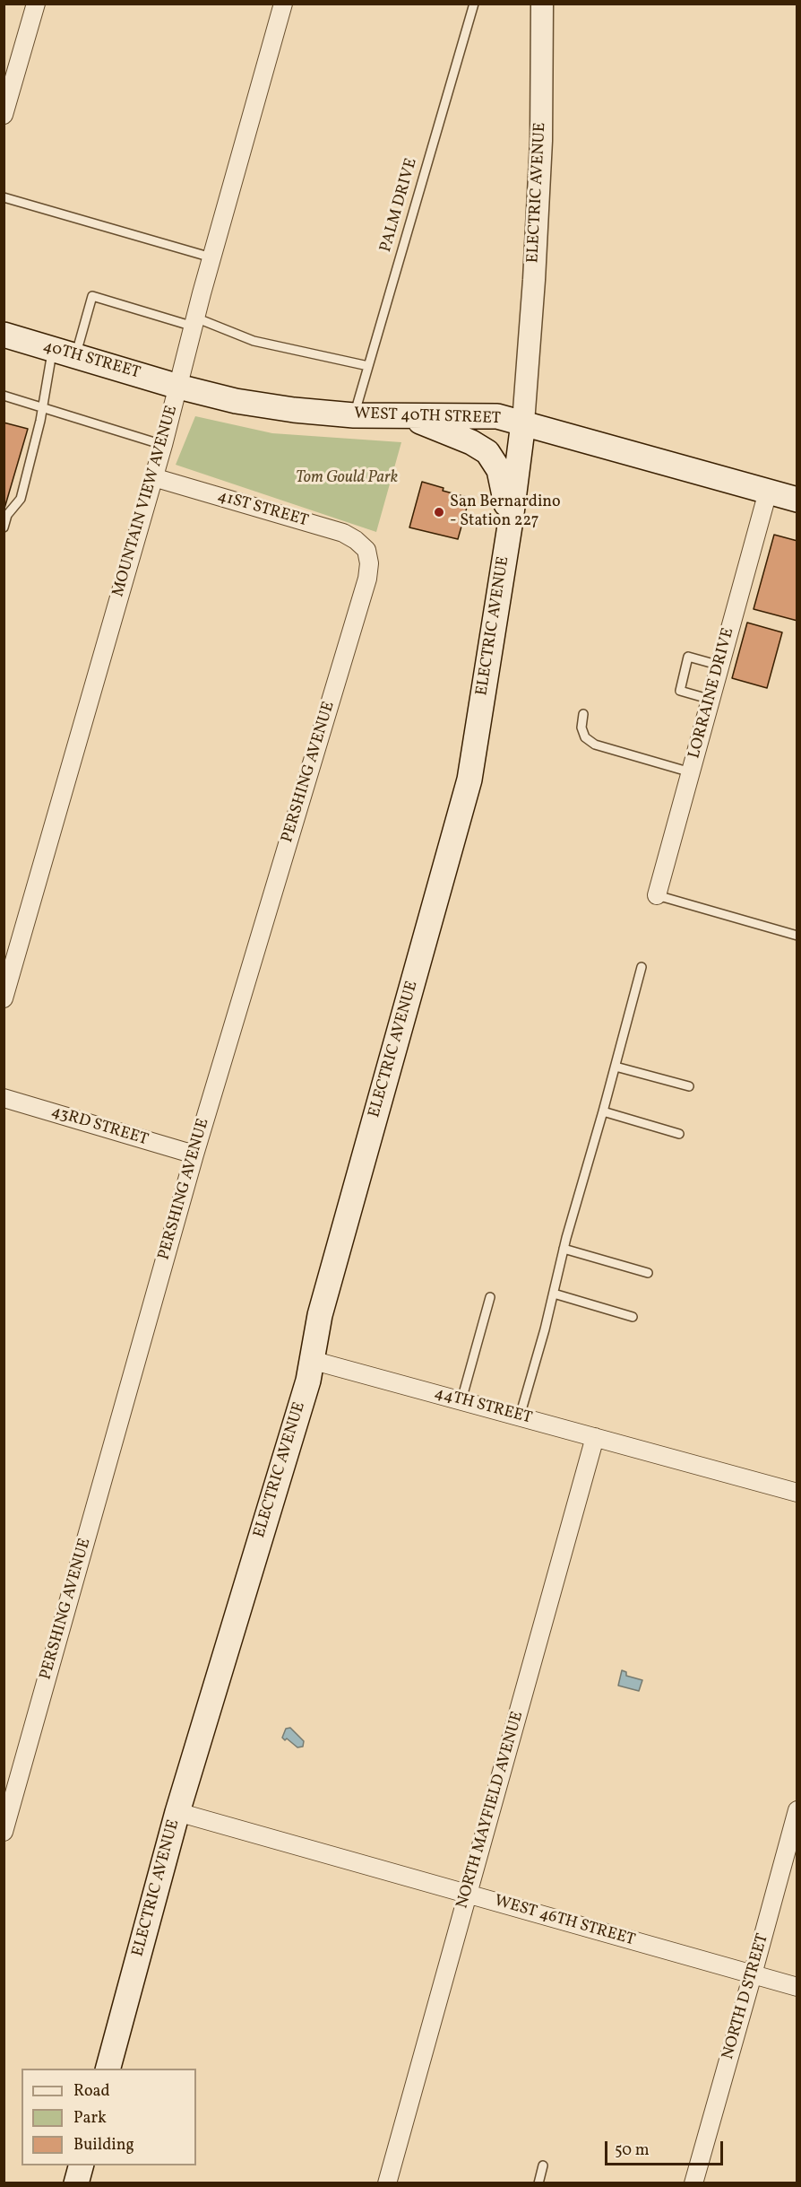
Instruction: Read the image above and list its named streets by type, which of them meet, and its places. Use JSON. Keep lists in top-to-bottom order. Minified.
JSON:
{"streets":{"main road":["ELECTRIC AVENUE","40TH STREET","WEST 40TH STREET"],"street":["MOUNTAIN VIEW AVENUE","41ST STREET","LORRAINE DRIVE","PERSHING AVENUE","43RD STREET","44TH STREET","NORTH MAYFIELD AVENUE","WEST 46TH STREET","NORTH D STREET"],"lane":["PALM DRIVE"]},"crossings":[["ELECTRIC AVENUE","WEST 40TH STREET"],["ELECTRIC AVENUE","44TH STREET"],["ELECTRIC AVENUE","WEST 46TH STREET"],["PALM DRIVE","WEST 40TH STREET"],["40TH STREET","WEST 40TH STREET"],["40TH STREET","MOUNTAIN VIEW AVENUE"],["WEST 40TH STREET","MOUNTAIN VIEW AVENUE"],["WEST 40TH STREET","LORRAINE DRIVE"],["MOUNTAIN VIEW AVENUE","41ST STREET"],["41ST STREET","PERSHING AVENUE"],["PERSHING AVENUE","43RD STREET"],["44TH STREET","NORTH MAYFIELD AVENUE"],["NORTH MAYFIELD AVENUE","WEST 46TH STREET"],["WEST 46TH STREET","NORTH D STREET"]],"parks":["Tom Gould Park"],"places":["San Bernardino - Station 227"],"legend":["Road","Park","Building"],"scale_bar":"50 m"}
